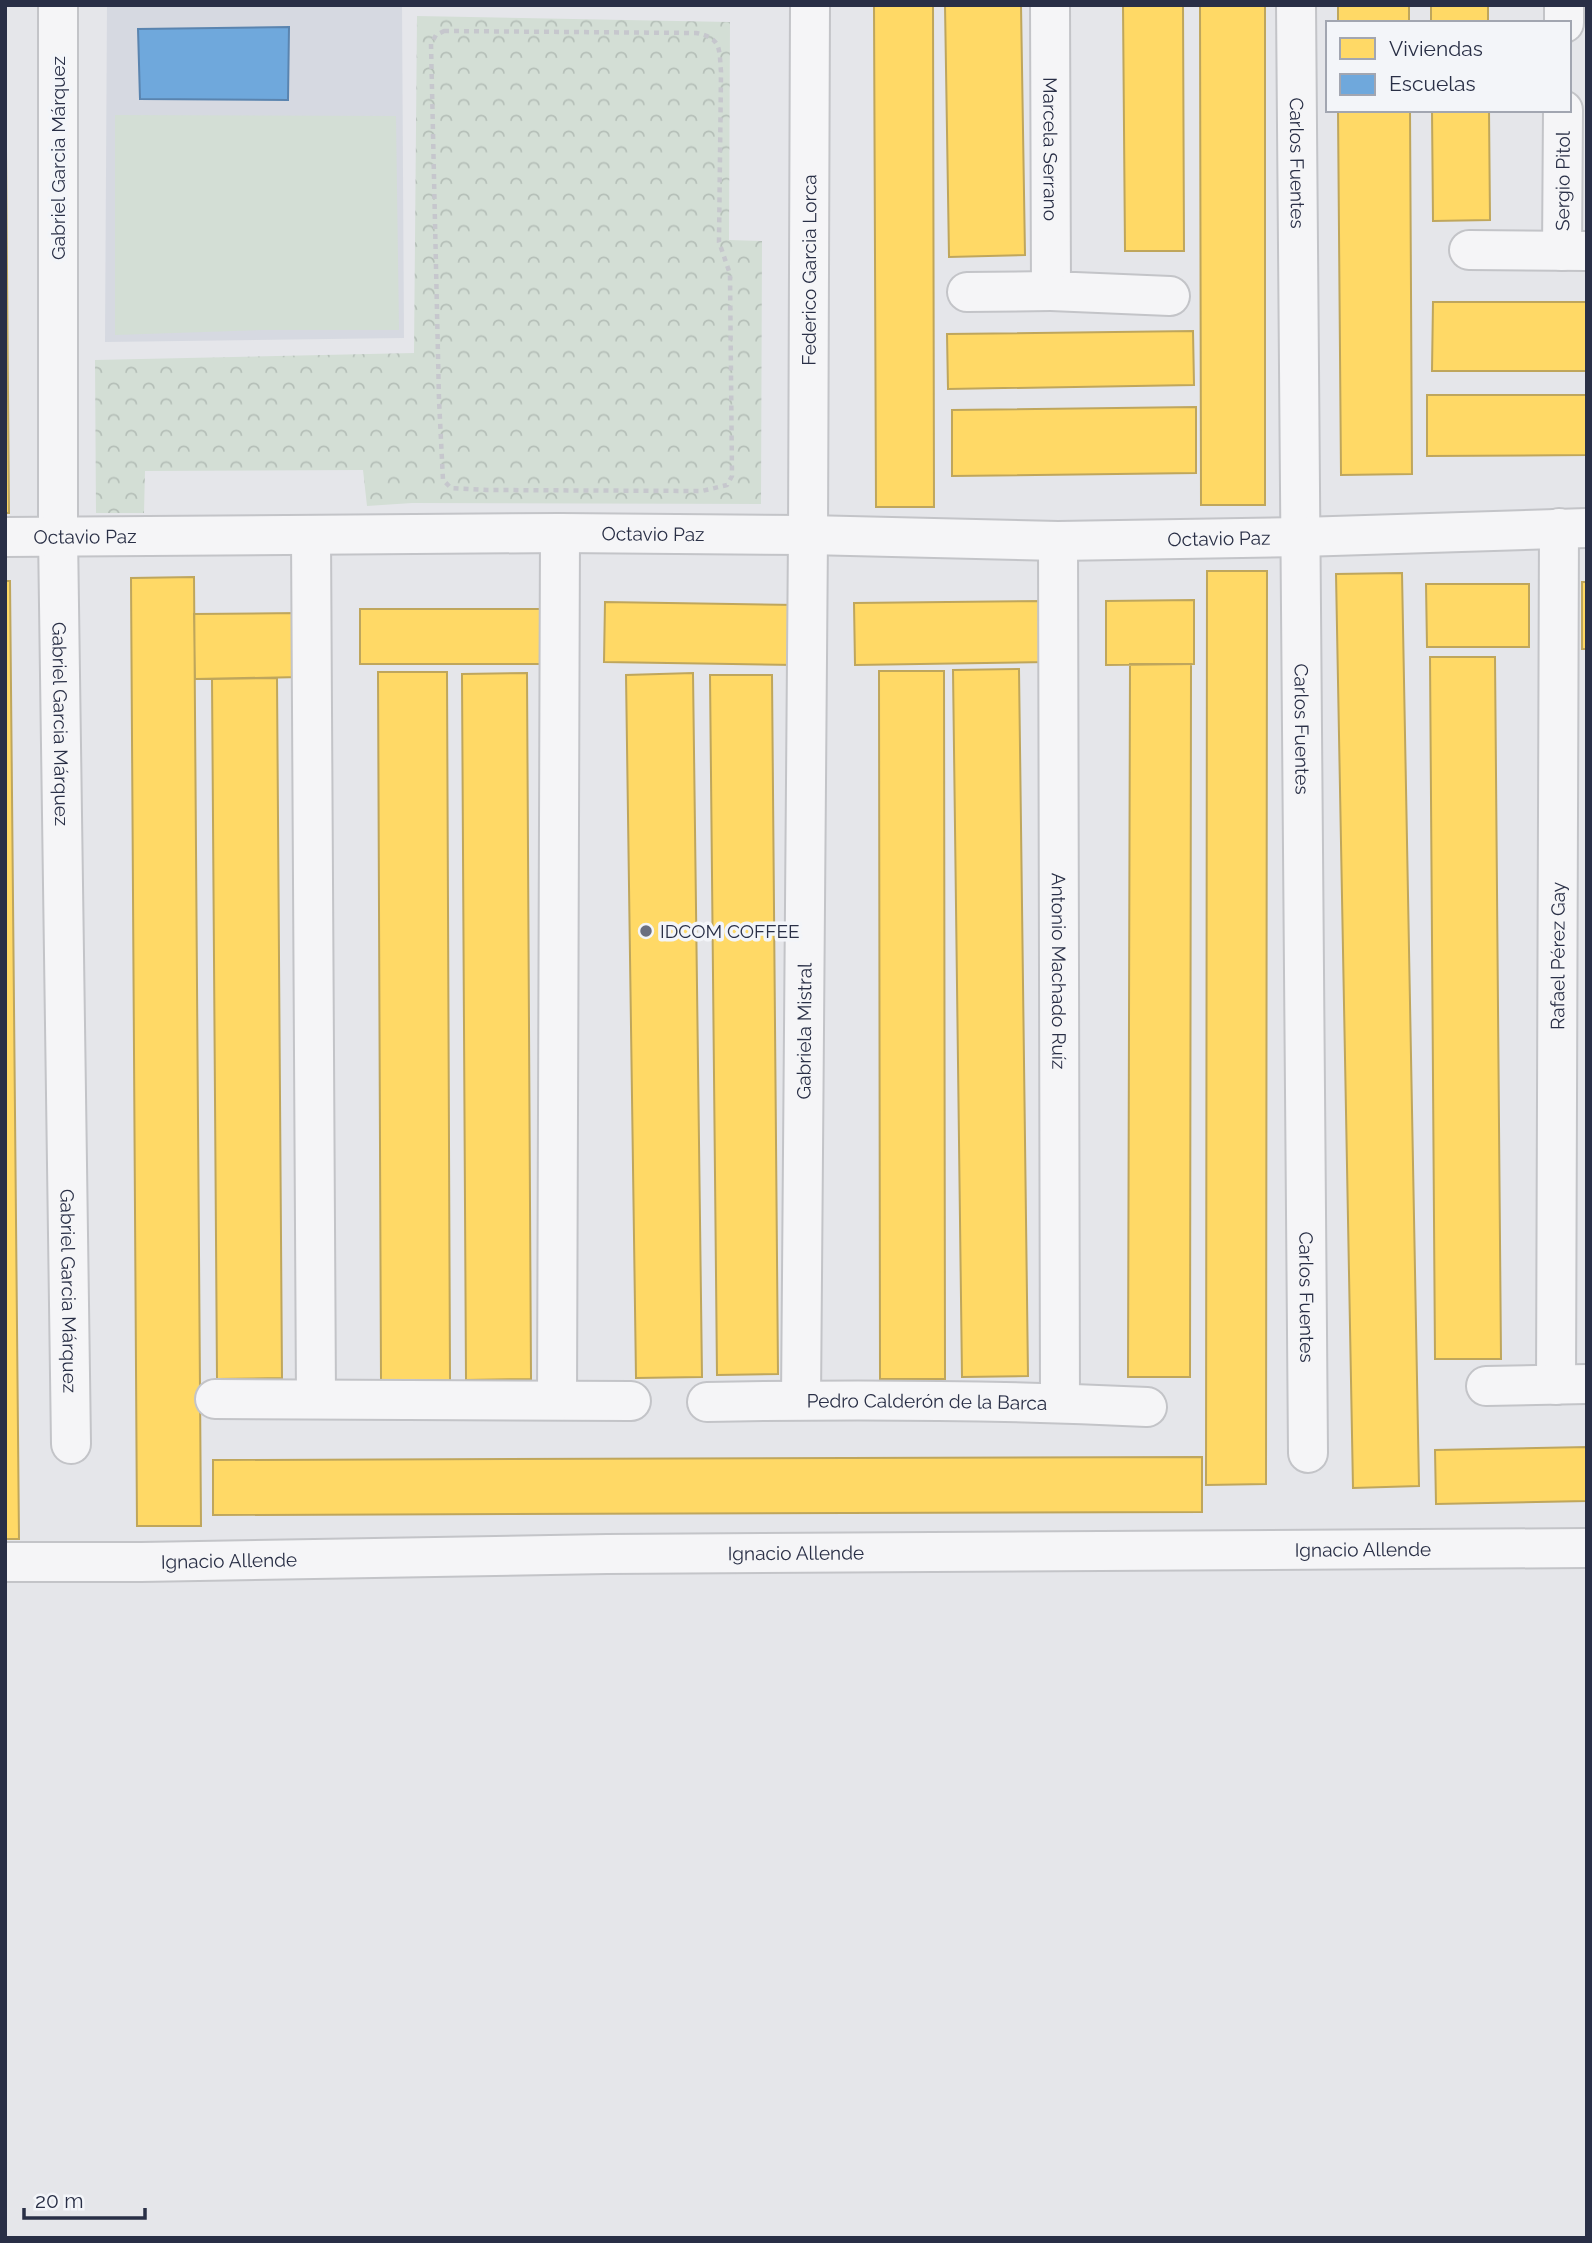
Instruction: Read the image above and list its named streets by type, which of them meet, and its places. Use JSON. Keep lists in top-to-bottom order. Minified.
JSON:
{"streets":{"street":["Marcela Serrano","Gabriel Garcia Márquez","Carlos Fuentes","Sergio Pitol","Federico Garcia Lorca","Octavio Paz","Rafael Pérez Gay","Antonio Machado Ruíz","Gabriela Mistral","Pedro Calderón de la Barca","Ignacio Allende"]},"crossings":[["Gabriel Garcia Márquez","Octavio Paz"],["Carlos Fuentes","Octavio Paz"],["Federico Garcia Lorca","Octavio Paz"],["Federico Garcia Lorca","Gabriela Mistral"],["Octavio Paz","Rafael Pérez Gay"],["Octavio Paz","Antonio Machado Ruíz"],["Octavio Paz","Gabriela Mistral"],["Antonio Machado Ruíz","Pedro Calderón de la Barca"],["Gabriela Mistral","Pedro Calderón de la Barca"]],"places":["IDCOM COFFEE"],"legend":["Viviendas","Escuelas"],"scale_bar":"20 m"}
